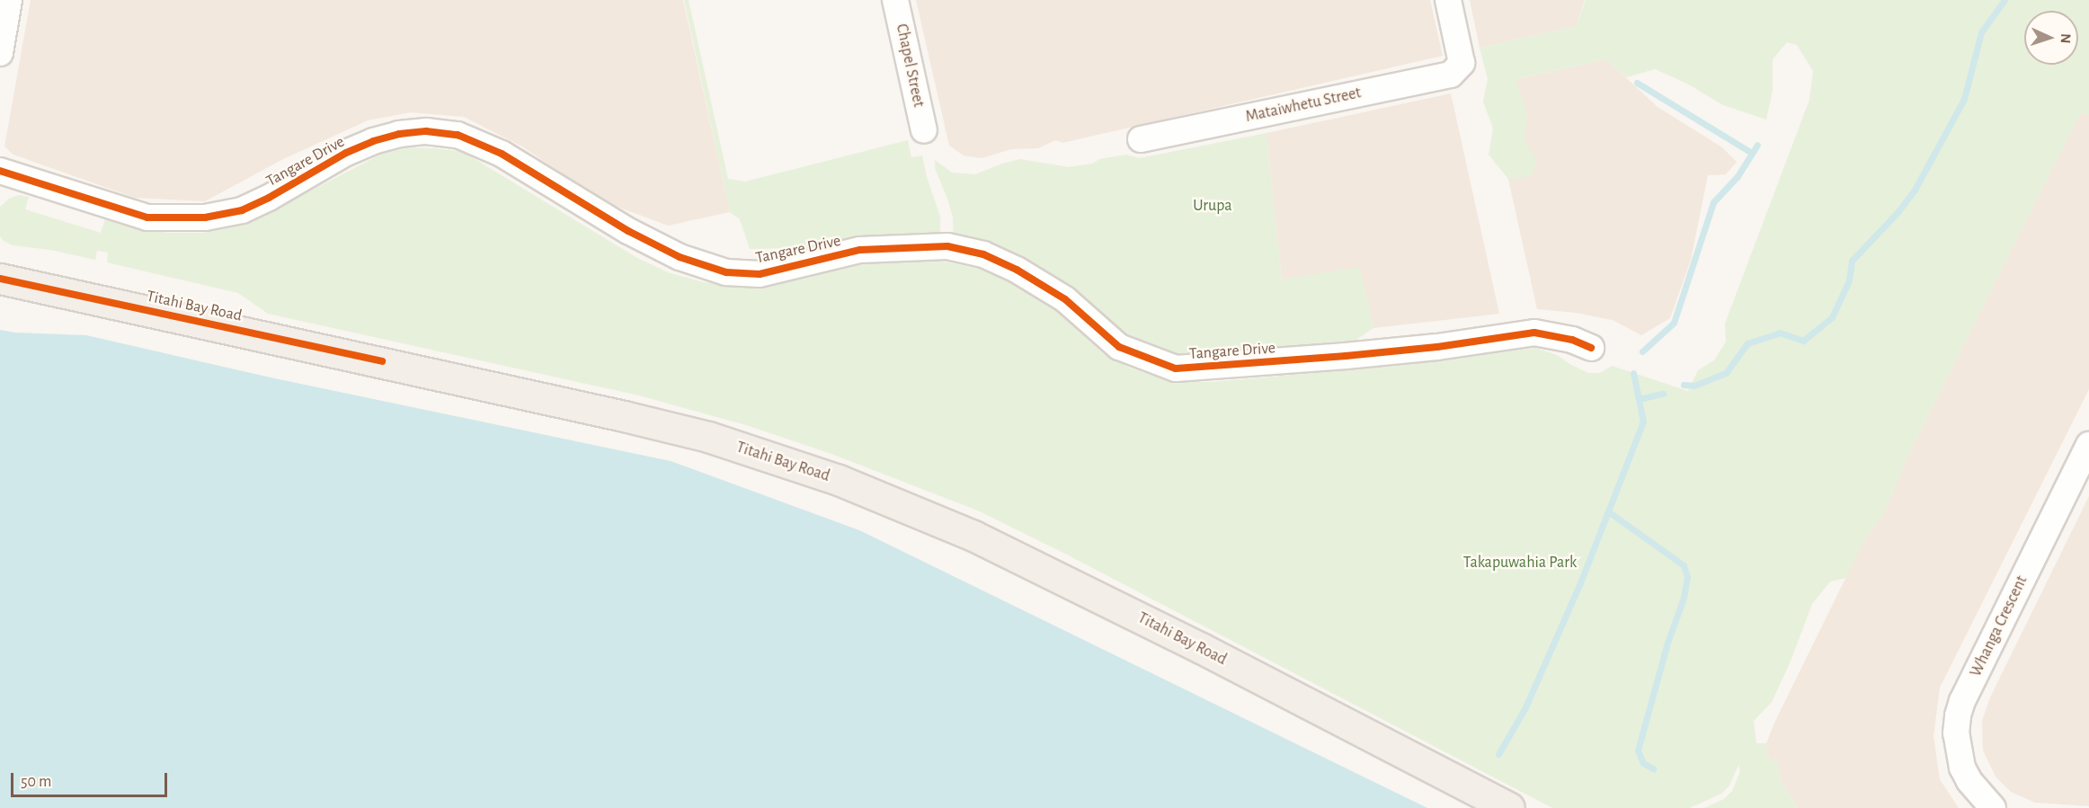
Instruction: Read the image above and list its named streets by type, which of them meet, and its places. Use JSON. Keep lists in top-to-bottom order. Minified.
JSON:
{"streets":{"main road":["Titahi Bay Road"],"street":["Chapel Street","Mataiwhetu Street","Tangare Drive","Whanga Crescent"]},"parks":["Urupa","Takapuwahia Park"],"scale_bar":"50 m","north":"right"}
